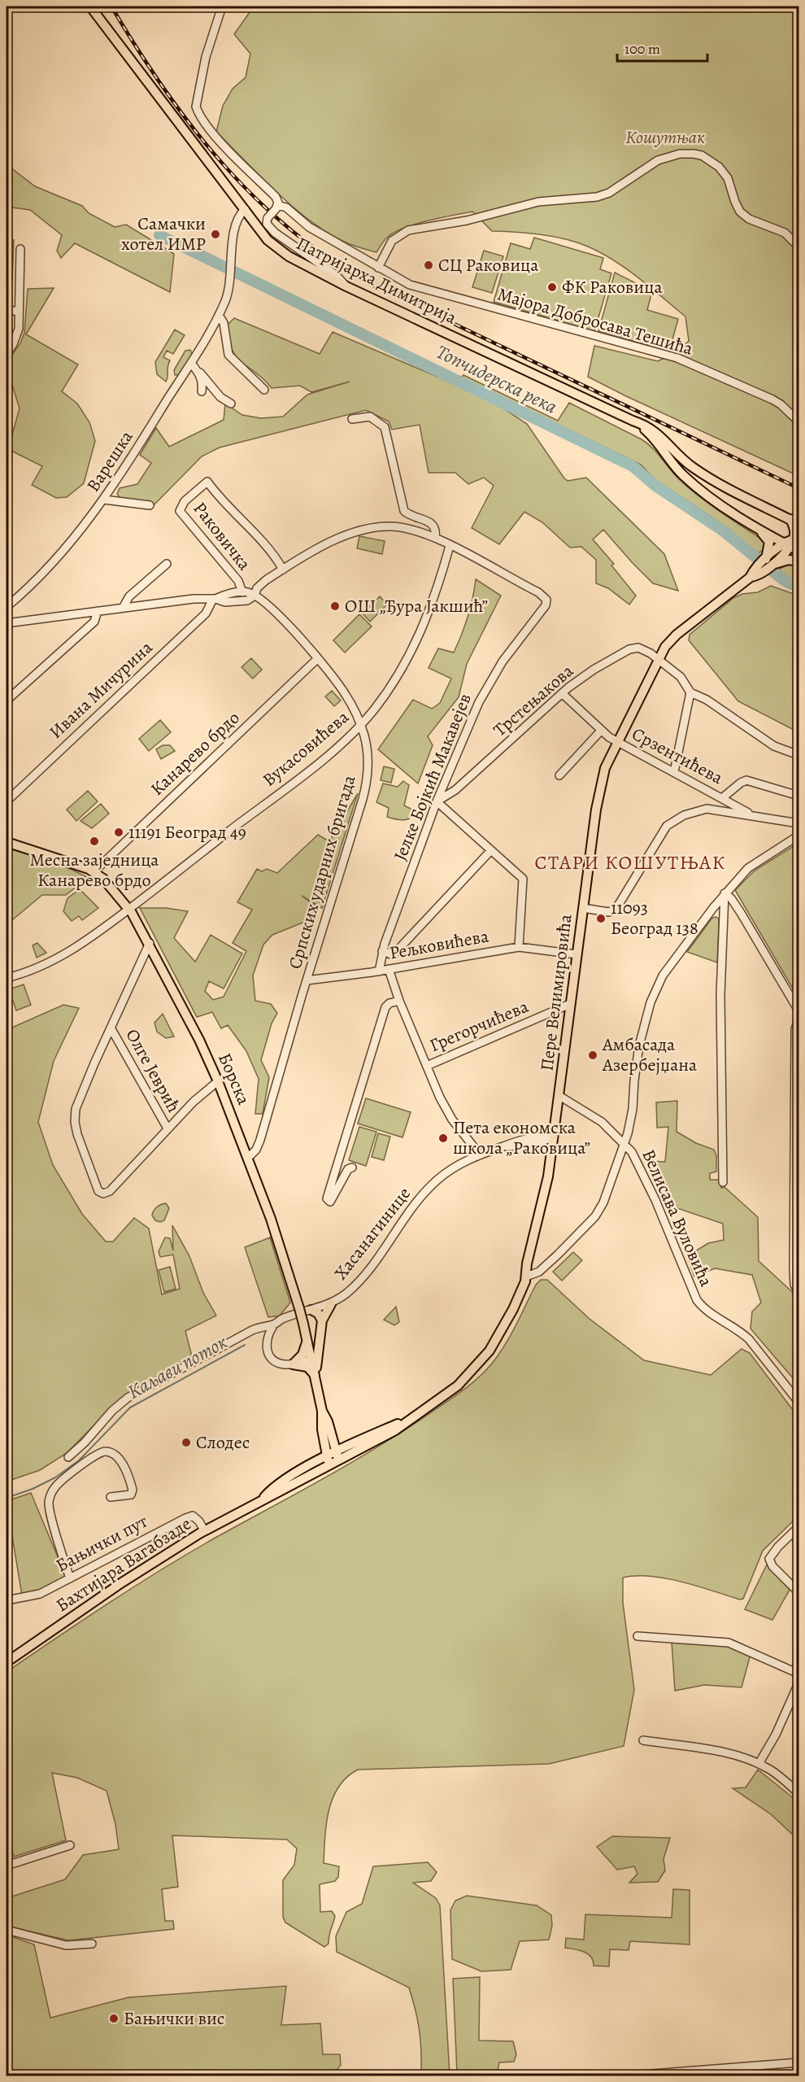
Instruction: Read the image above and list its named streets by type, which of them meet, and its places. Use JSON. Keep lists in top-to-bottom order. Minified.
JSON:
{"streets":{"main road":["Патријарха Димитрија","Пере Велимировића","Борска","Бахтијара Вагабзаде"],"street":["Мајора Добросава Тешића","Варешка","Раковичка","Ивана Мичурина","Трстењакова","Вукасовићева","Канарево брдо","Срзентићева","Јелке Бојкић Макавејев","Српских ударних бригада","Рељковићева","Грегорчићева","Олге Јеврић","Велисава Вуловића","Хасанагинице","Бањички пут"]},"crossings":[["Патријарха Димитрија","Варешка"],["Патријарха Димитрија","Пере Велимировића"],["Трстењакова","Срзентићева"],["Трстењакова","Јелке Бојкић Макавејев"],["Трстењакова","Пере Велимировића"],["Вукасовићева","Јелке Бојкић Макавејев"],["Вукасовићева","Српских ударних бригада"],["Вукасовићева","Борска"],["Канарево брдо","Српских ударних бригада"],["Канарево брдо","Борска"],["Срзентићева","Пере Велимировића"],["Јелке Бојкић Макавејев","Рељковићева"],["Српских ударних бригада","Рељковићева"],["Српских ударних бригада","Борска"],["Рељковићева","Пере Велимировића"],["Пере Велимировића","Грегорчићева"],["Пере Велимировића","Борска"],["Пере Велимировића","Велисава Вуловића"],["Пере Велимировића","Хасанагинице"],["Пере Велимировића","Бахтијара Вагабзаде"],["Борска","Бахтијара Вагабзаде"],["Бањички пут","Бахтијара Вагабзаде"]],"districts":["СТАРИ КОШУТЊАК"],"water":["Топчидерска река","Каљави поток"],"parks":["Кошутњак"],"places":["Самачки хотел ИМР","СЦ Раковица","ФК Раковица","ОШ „Ђура Јакшић”","11191 Београд 49","Месна заједница Канарево брдо","11093 Београд 138","Амбасада Азербејџана","Пета економска школа „Раковица”","Слодес","Бањички вис"],"scale_bar":"100 m"}
